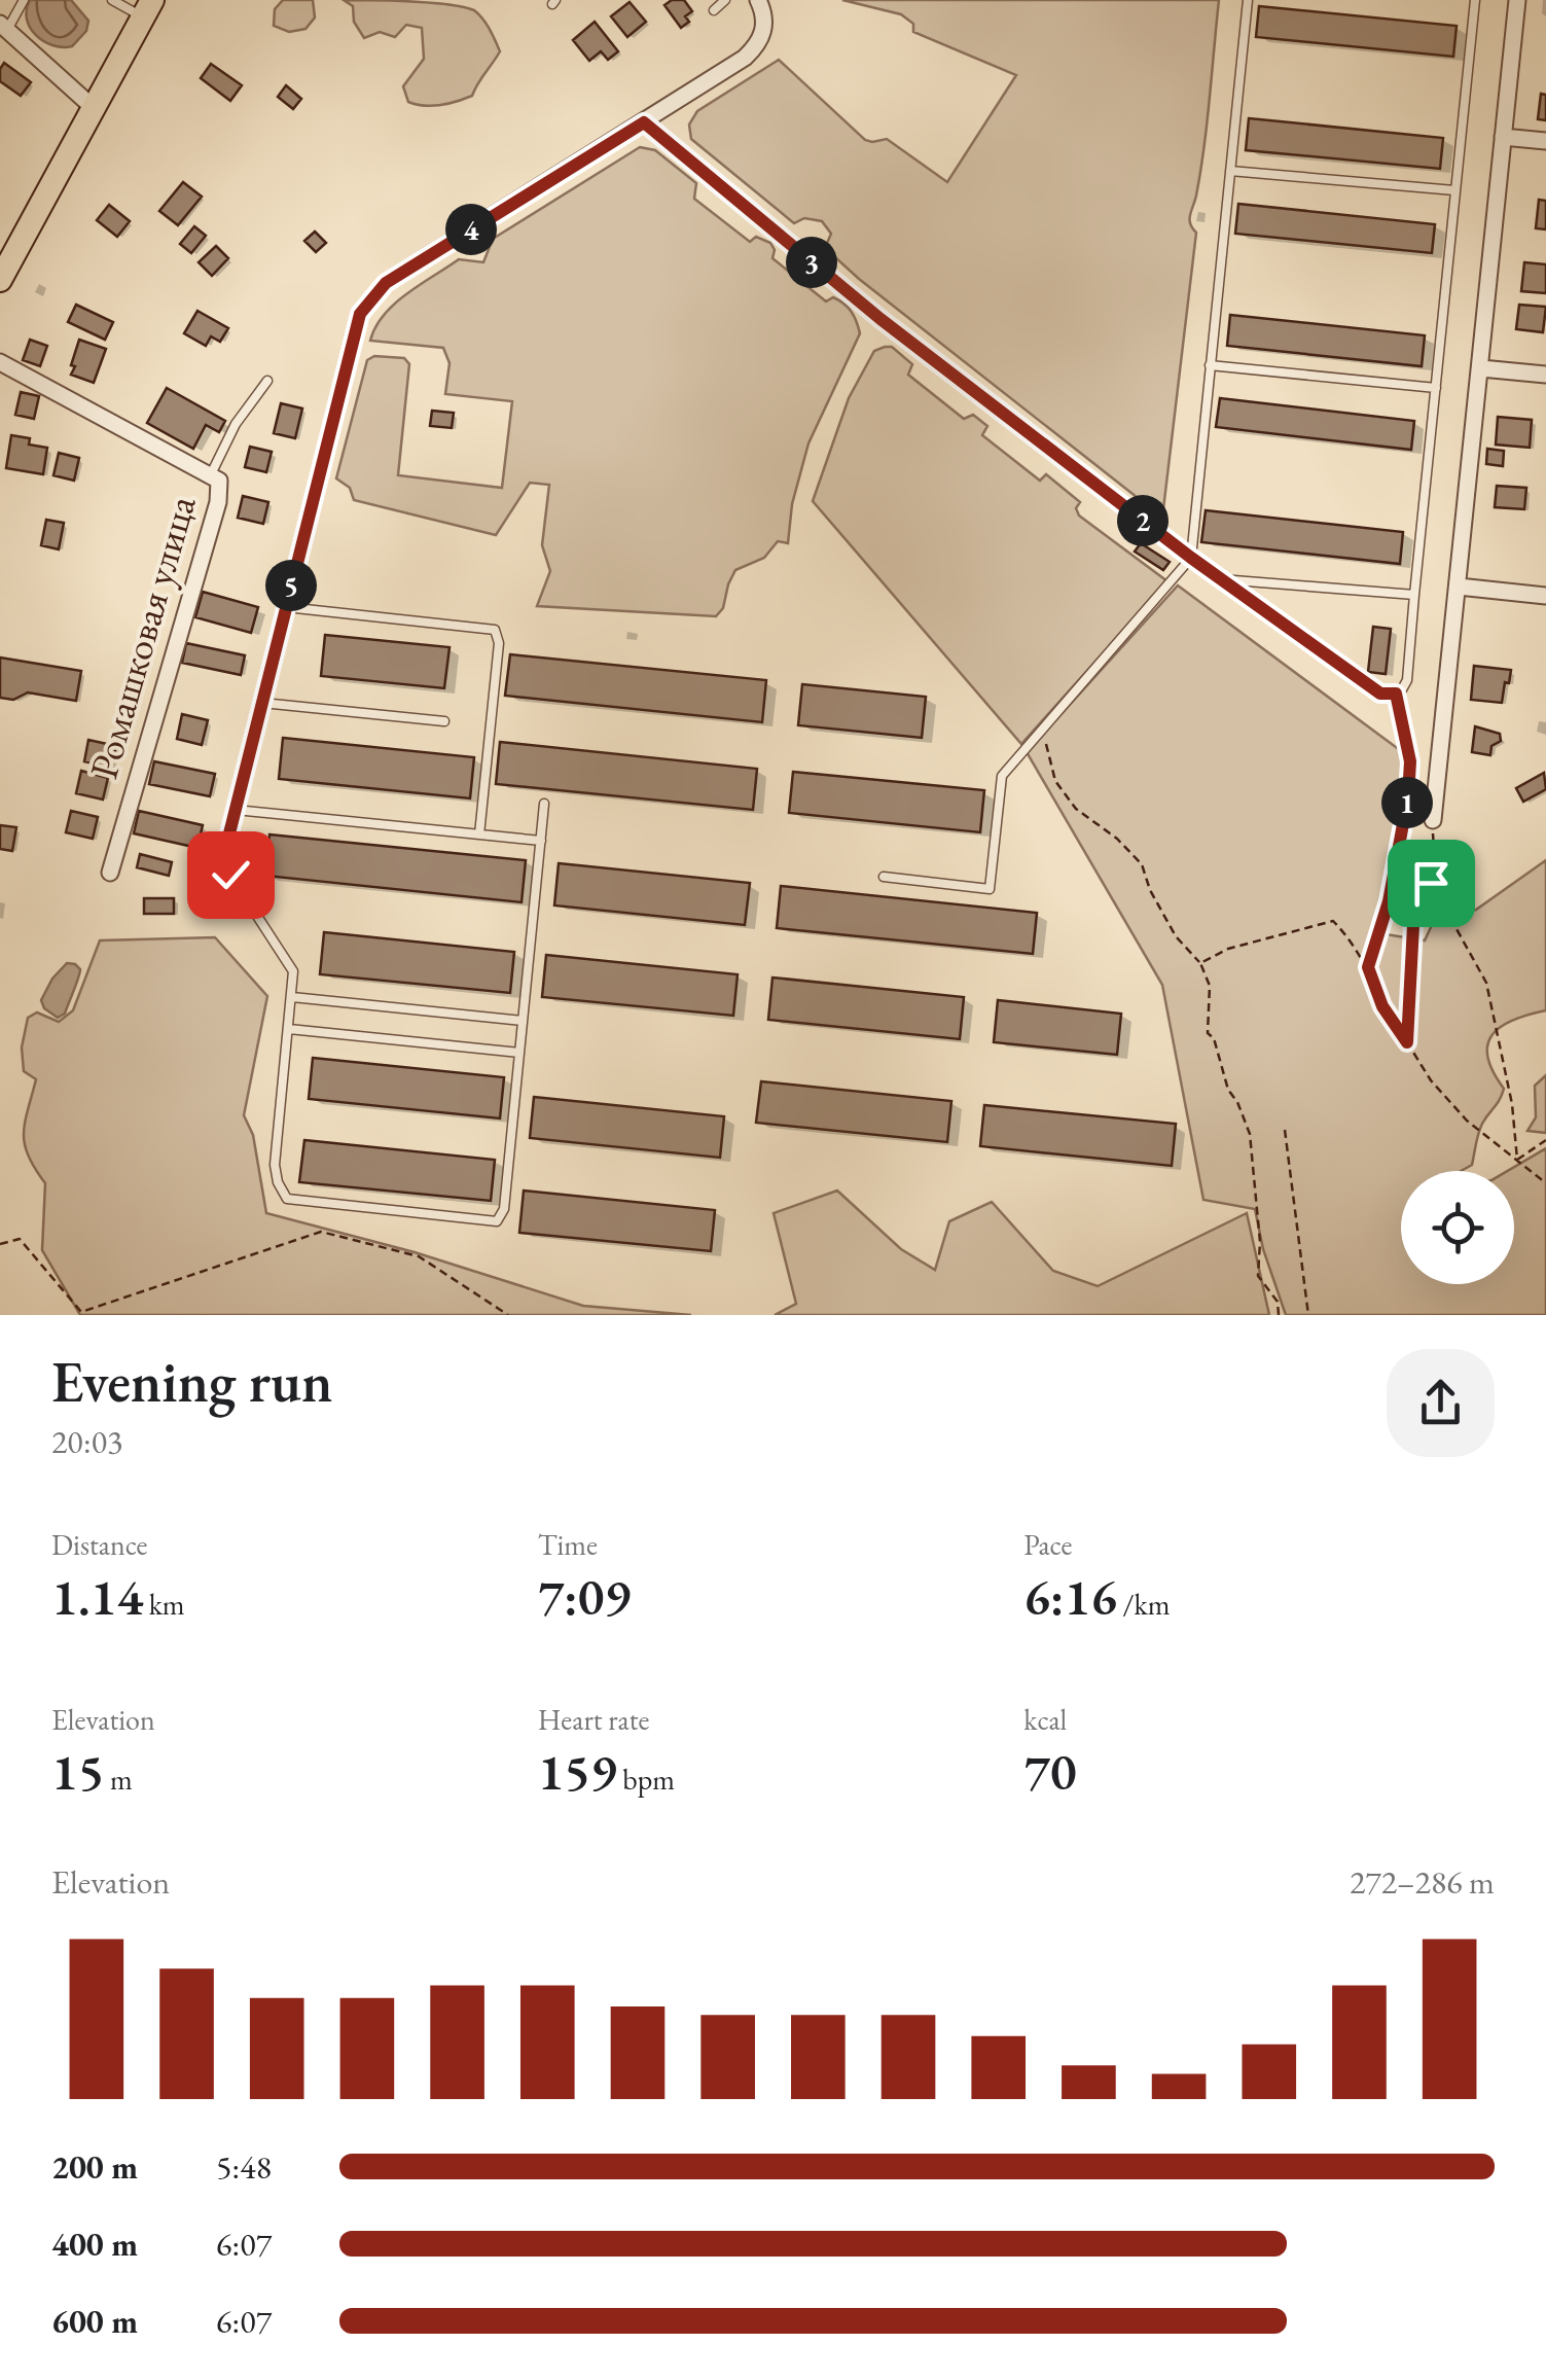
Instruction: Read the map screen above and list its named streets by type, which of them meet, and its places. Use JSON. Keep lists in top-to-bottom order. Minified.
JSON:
{"streets":{"street":["Ромашковая улица"]},"page":{"pins":["4","3","2","5","1"],"heading":["Evening run","20:03"],"stats":[["Distance","1.14 km"],["Time","7:09"],["Pace","6:16 /km"],["Elevation","15 m"],["Heart rate","159 bpm"],["kcal","70"]],"chart":["Elevation","272–286 m"],"list":[{"name":"200 m","note":"5:48"},{"name":"400 m","note":"6:07"},{"name":"600 m","note":"6:07"}]}}
